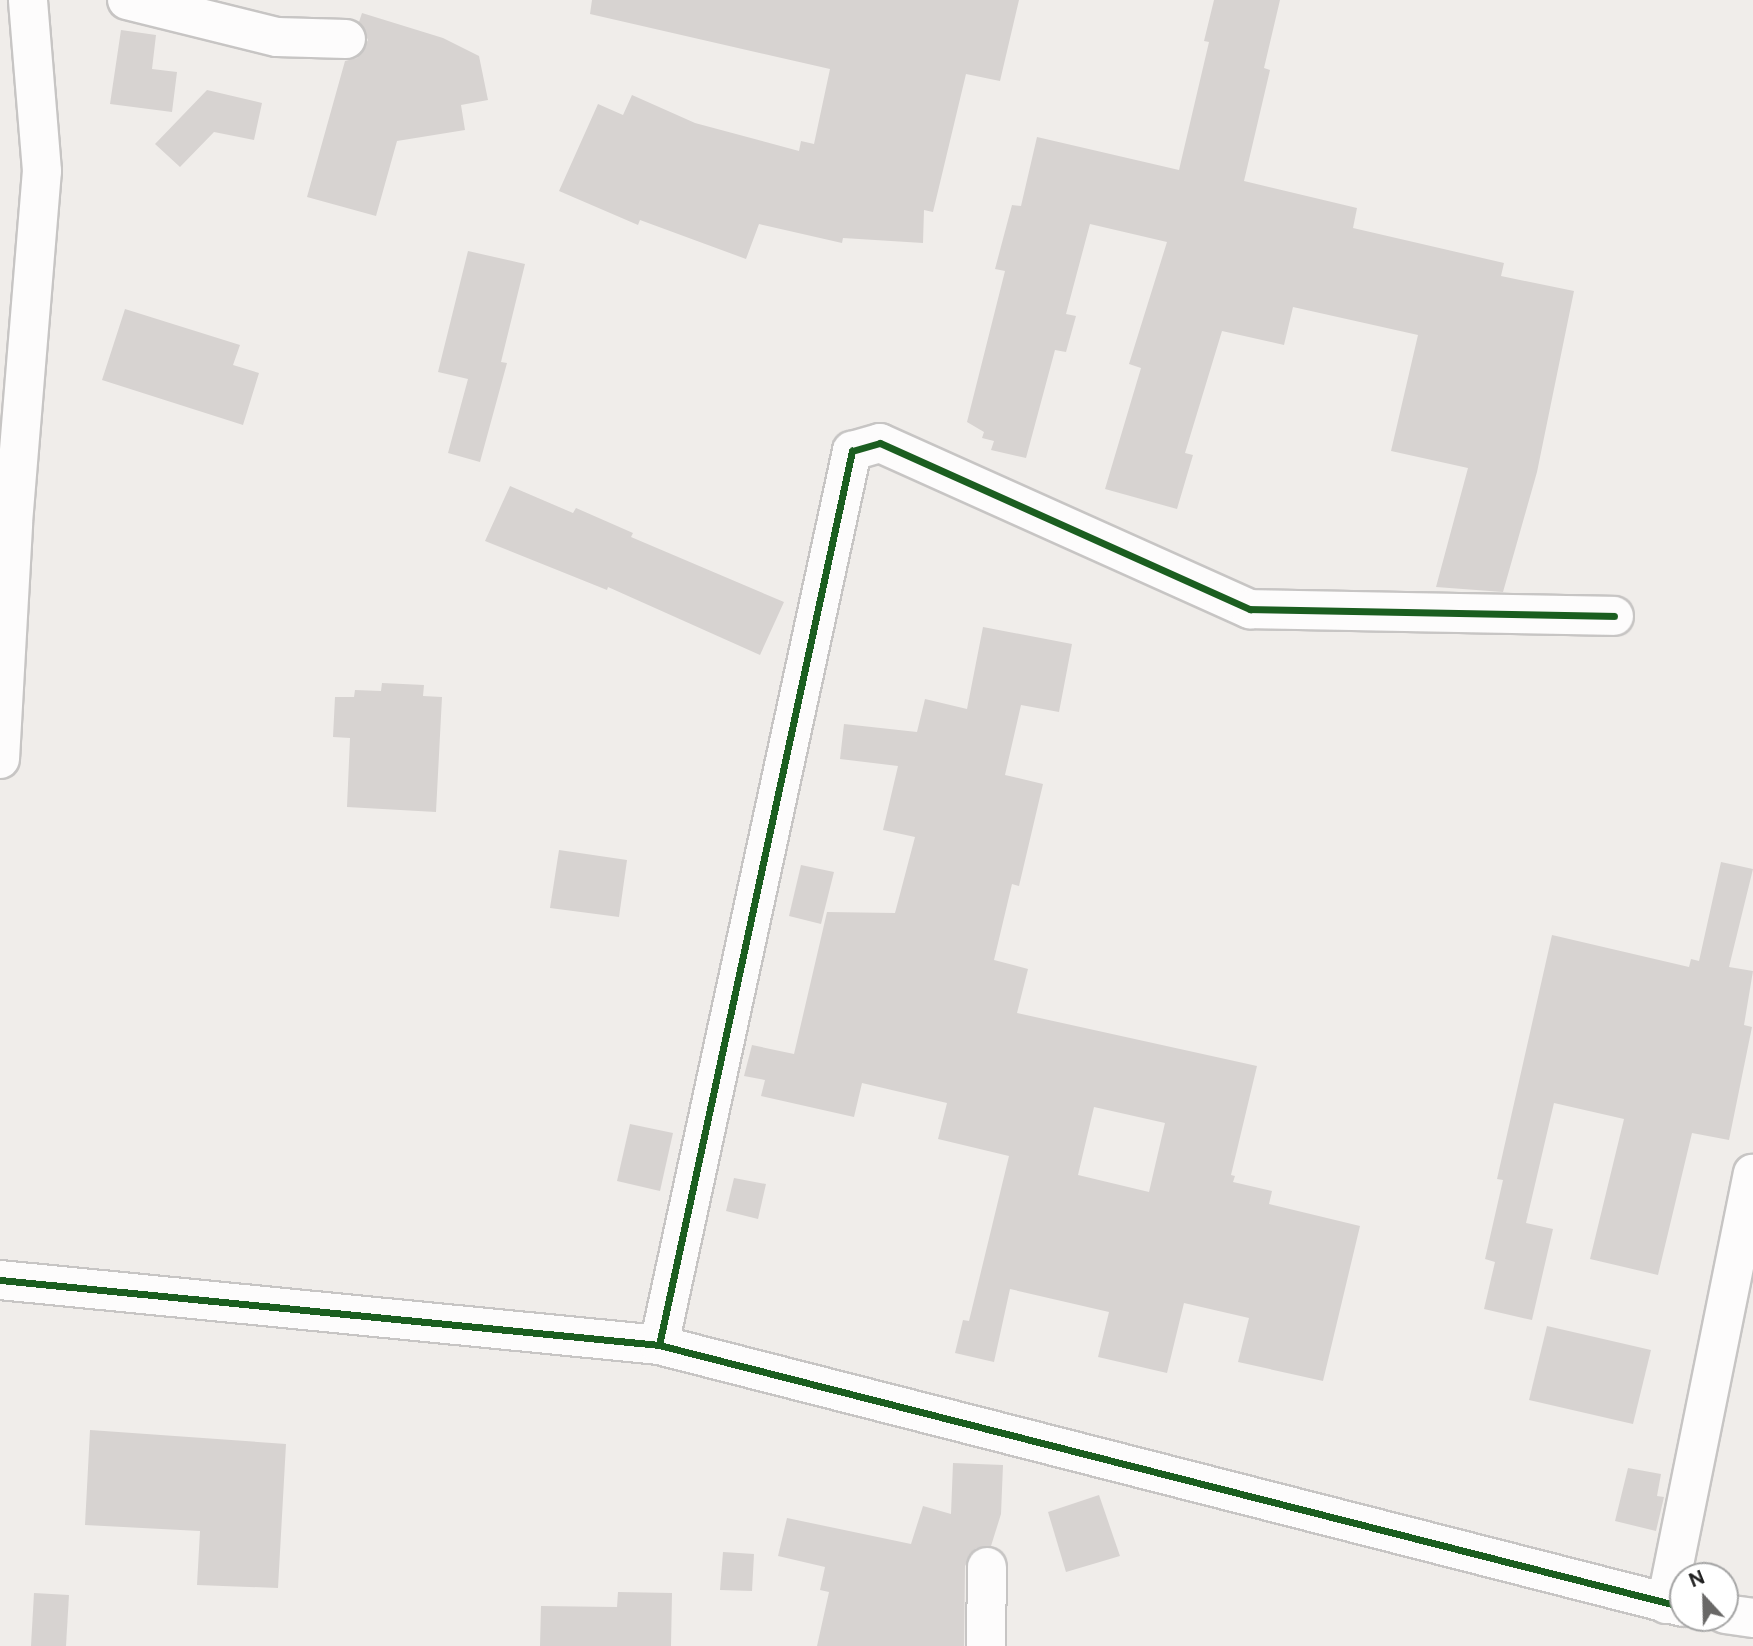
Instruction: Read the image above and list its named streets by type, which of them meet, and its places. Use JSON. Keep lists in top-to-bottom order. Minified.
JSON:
{"north":"top"}
